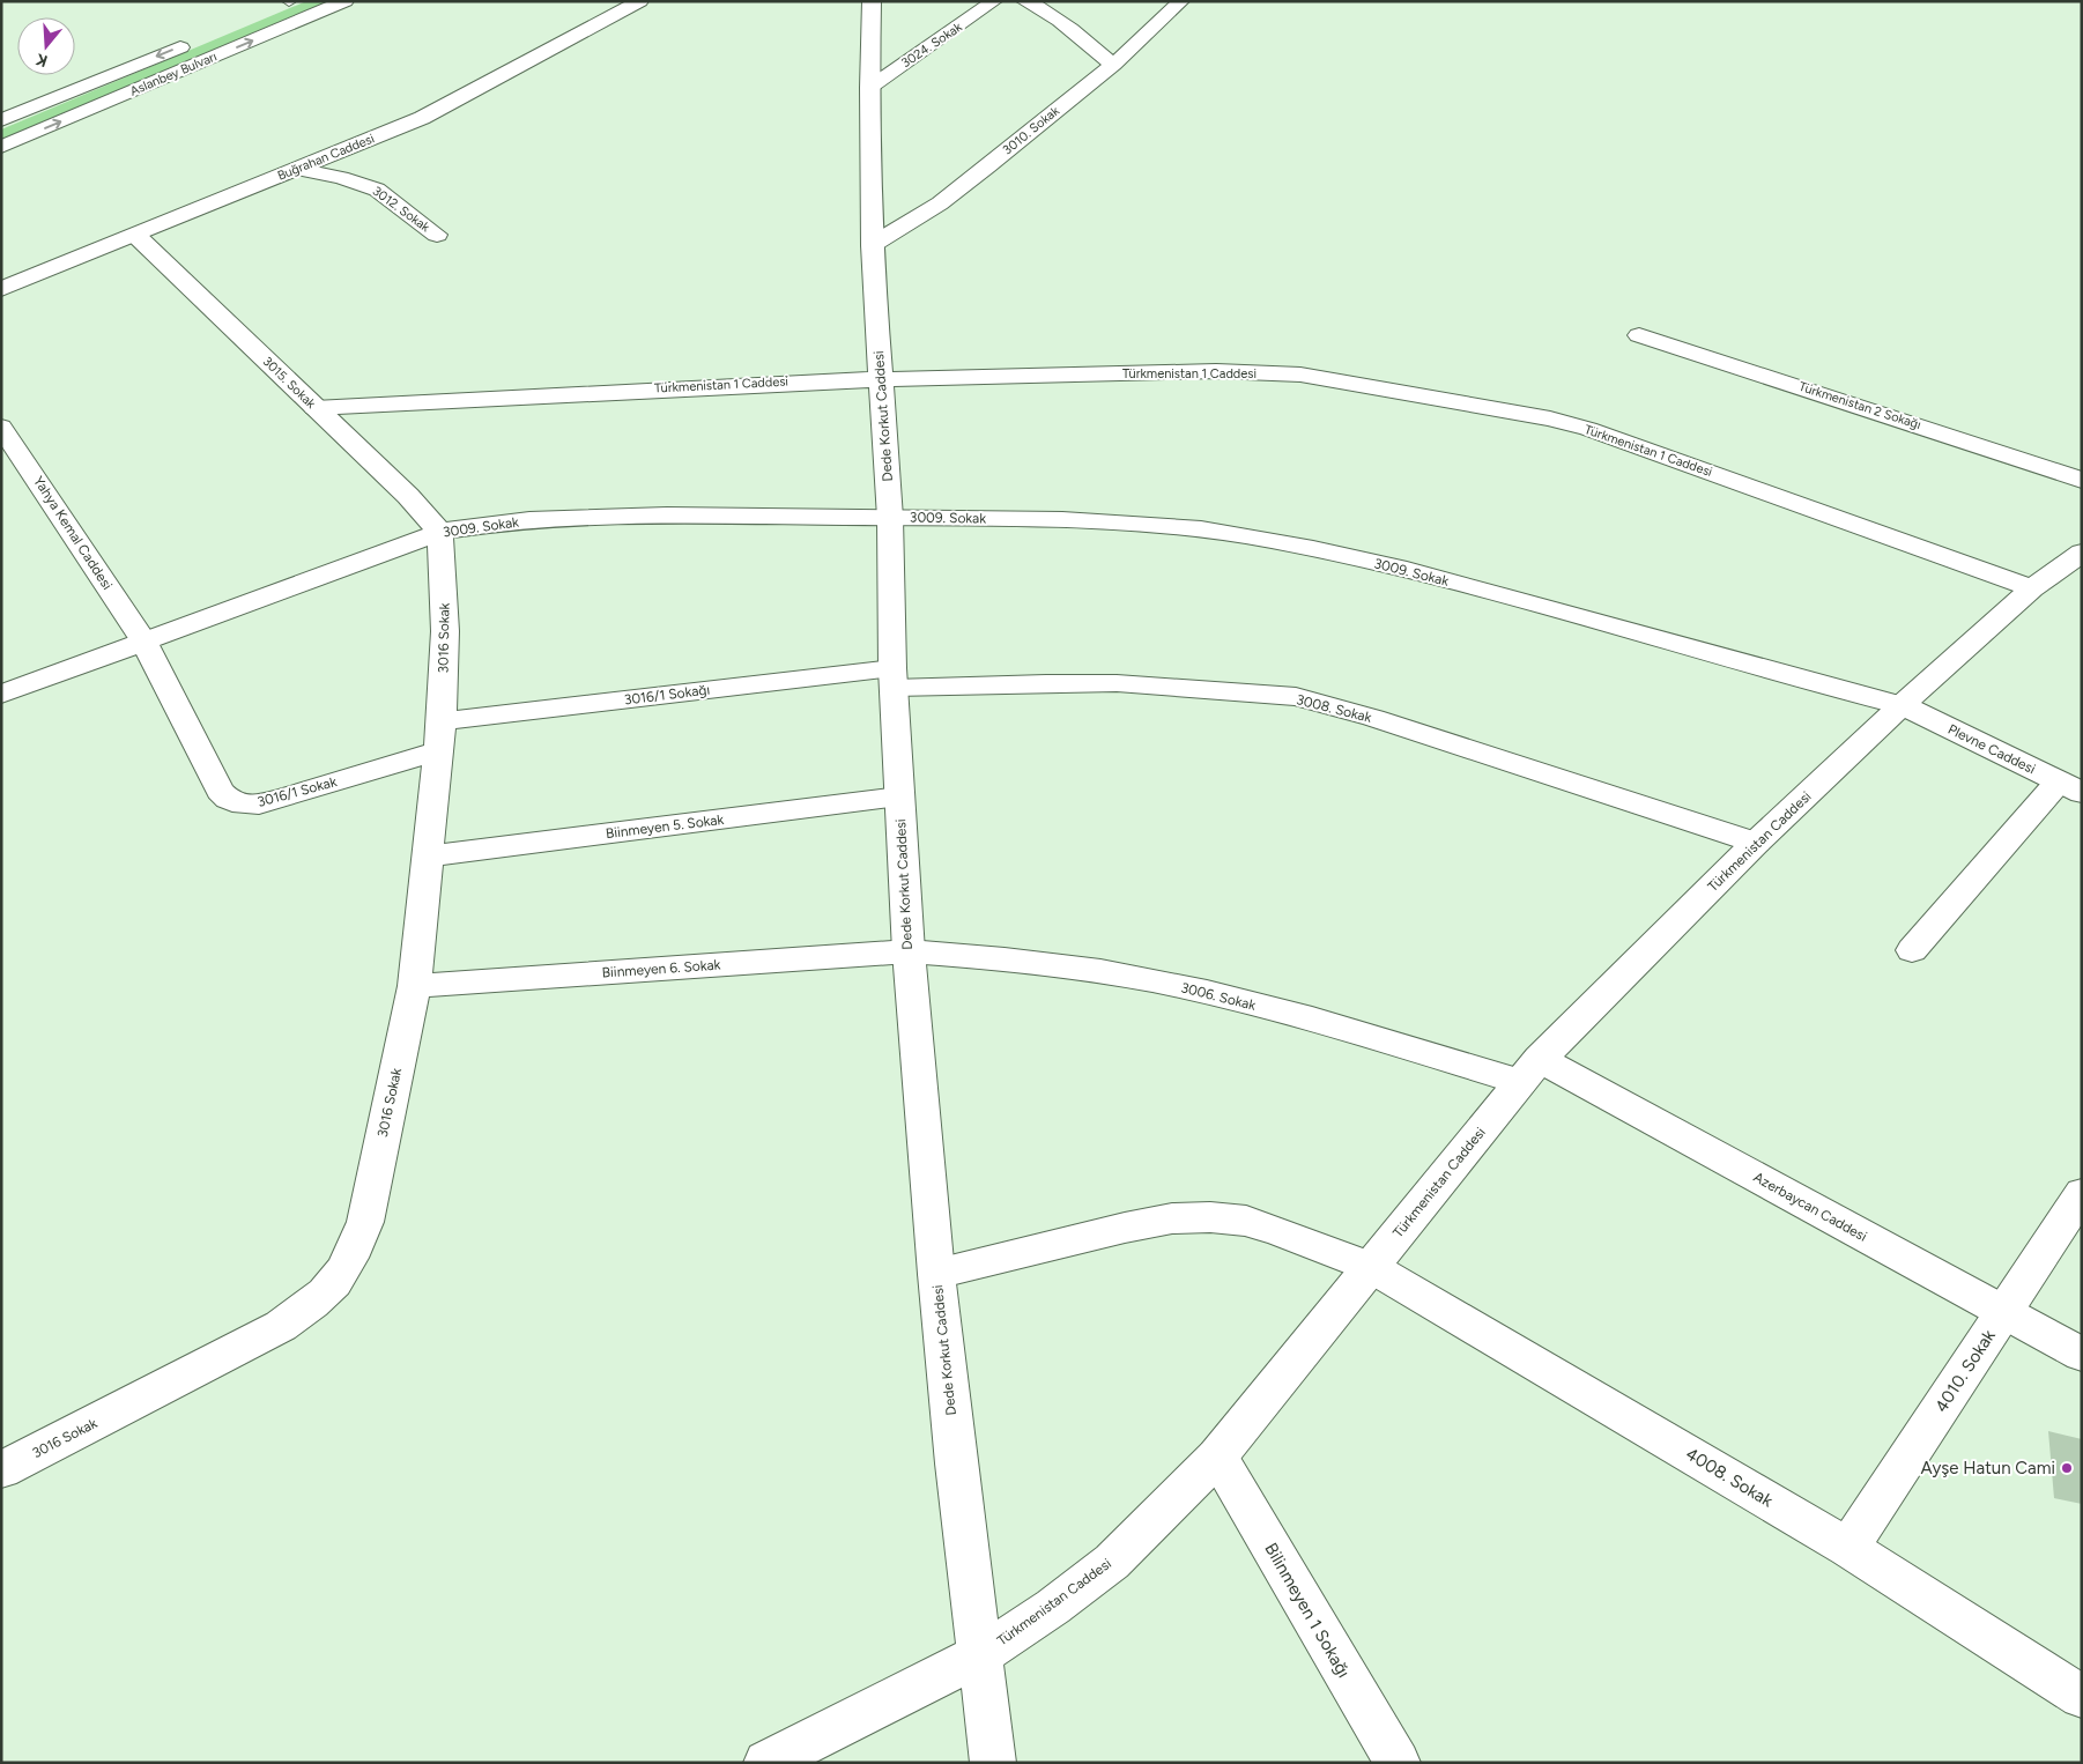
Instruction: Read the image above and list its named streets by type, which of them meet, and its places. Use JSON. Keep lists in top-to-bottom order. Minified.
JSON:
{"streets":{"street":["3024. Sokak","Aslanbey Bulvarı","3010. Sokak","Buğrahan Caddesi","3012. Sokak","Türkmenistan 1 Caddesi","3015. Sokak","Türkmenistan 2 Sokağı","Dede Korkut Caddesi","3009. Sokak","Yahya Kemal Caddesi","3016 Sokak","3016/1 Sokağı","3008. Sokak","Plevne Caddesi","3016/1 Sokak","Biinmeyen 5. Sokak","Türkmenistan Caddesi","Biinmeyen 6. Sokak","3006. Sokak","Azerbaycan Caddesi","4010. Sokak","4008. Sokak","Bilinmeyen 1 Sokağı"]},"crossings":[["3024. Sokak","Dede Korkut Caddesi"],["3010. Sokak","Dede Korkut Caddesi"],["Buğrahan Caddesi","3012. Sokak"],["Buğrahan Caddesi","3015. Sokak"],["Türkmenistan 1 Caddesi","3015. Sokak"],["Türkmenistan 1 Caddesi","Dede Korkut Caddesi"],["Türkmenistan 1 Caddesi","Türkmenistan Caddesi"],["3015. Sokak","3009. Sokak"],["3015. Sokak","3016 Sokak"],["Dede Korkut Caddesi","3009. Sokak"],["Dede Korkut Caddesi","3016/1 Sokağı"],["Dede Korkut Caddesi","3008. Sokak"],["Dede Korkut Caddesi","Biinmeyen 5. Sokak"],["Dede Korkut Caddesi","Türkmenistan Caddesi"],["Dede Korkut Caddesi","Biinmeyen 6. Sokak"],["Dede Korkut Caddesi","3006. Sokak"],["Dede Korkut Caddesi","4008. Sokak"],["3009. Sokak","Yahya Kemal Caddesi"],["3009. Sokak","3016 Sokak"],["3009. Sokak","Plevne Caddesi"],["3009. Sokak","3016/1 Sokak"],["3009. Sokak","Türkmenistan Caddesi"],["Yahya Kemal Caddesi","3016/1 Sokak"],["3016 Sokak","3016/1 Sokağı"],["3016 Sokak","3016/1 Sokak"],["3016 Sokak","Biinmeyen 5. Sokak"],["3016 Sokak","Biinmeyen 6. Sokak"],["3016/1 Sokağı","3008. Sokak"],["3016/1 Sokağı","3016/1 Sokak"],["3008. Sokak","Türkmenistan Caddesi"],["Plevne Caddesi","Türkmenistan Caddesi"],["Türkmenistan Caddesi","3006. Sokak"],["Türkmenistan Caddesi","Azerbaycan Caddesi"],["Türkmenistan Caddesi","4008. Sokak"],["Türkmenistan Caddesi","Bilinmeyen 1 Sokağı"],["Biinmeyen 6. Sokak","3006. Sokak"],["3006. Sokak","Azerbaycan Caddesi"],["Azerbaycan Caddesi","4010. Sokak"],["4010. Sokak","4008. Sokak"]],"places":["Ayşe Hatun Cami"],"north":"bottom"}
